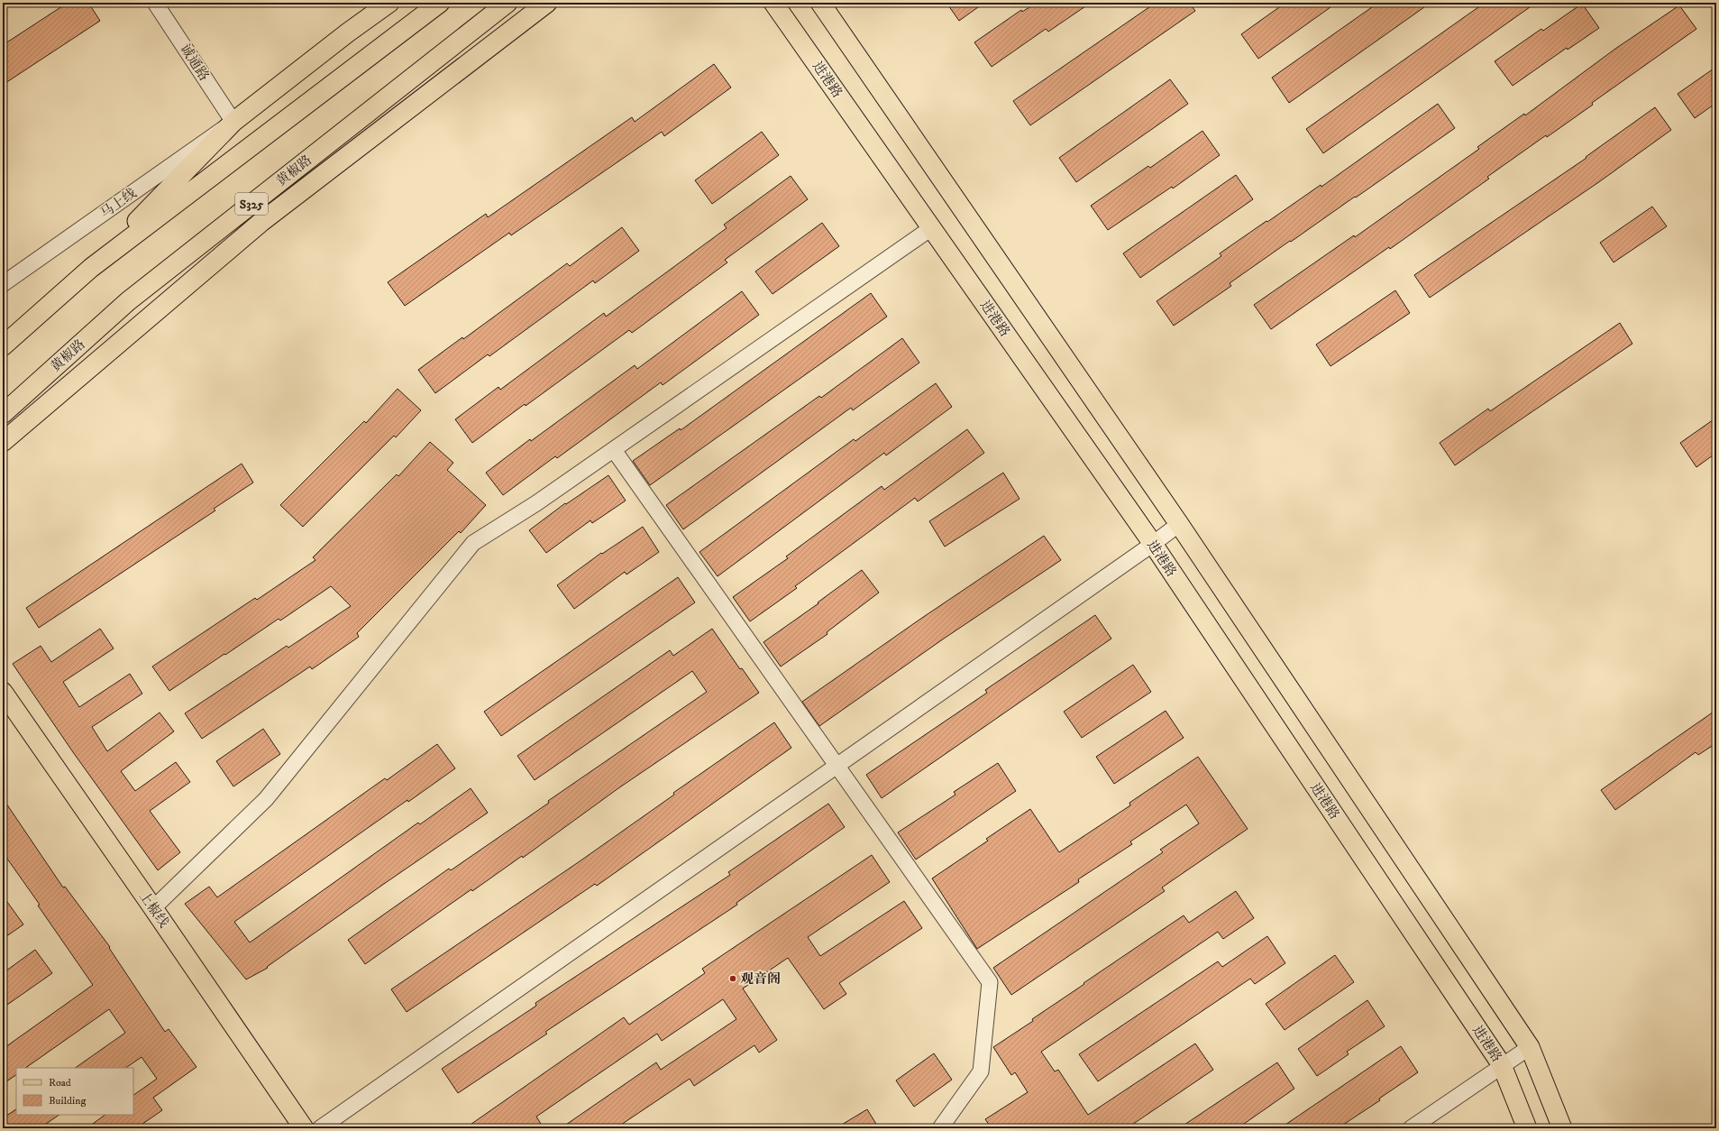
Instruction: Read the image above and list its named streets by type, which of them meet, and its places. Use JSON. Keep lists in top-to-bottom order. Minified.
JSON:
{"streets":{"main road":["进港路","黄椒路","S325","上椒线"],"street":["诚通路","马上线"]},"crossings":[["诚通路","马上线"]],"places":["观音阁"],"legend":["Road","Building"]}
